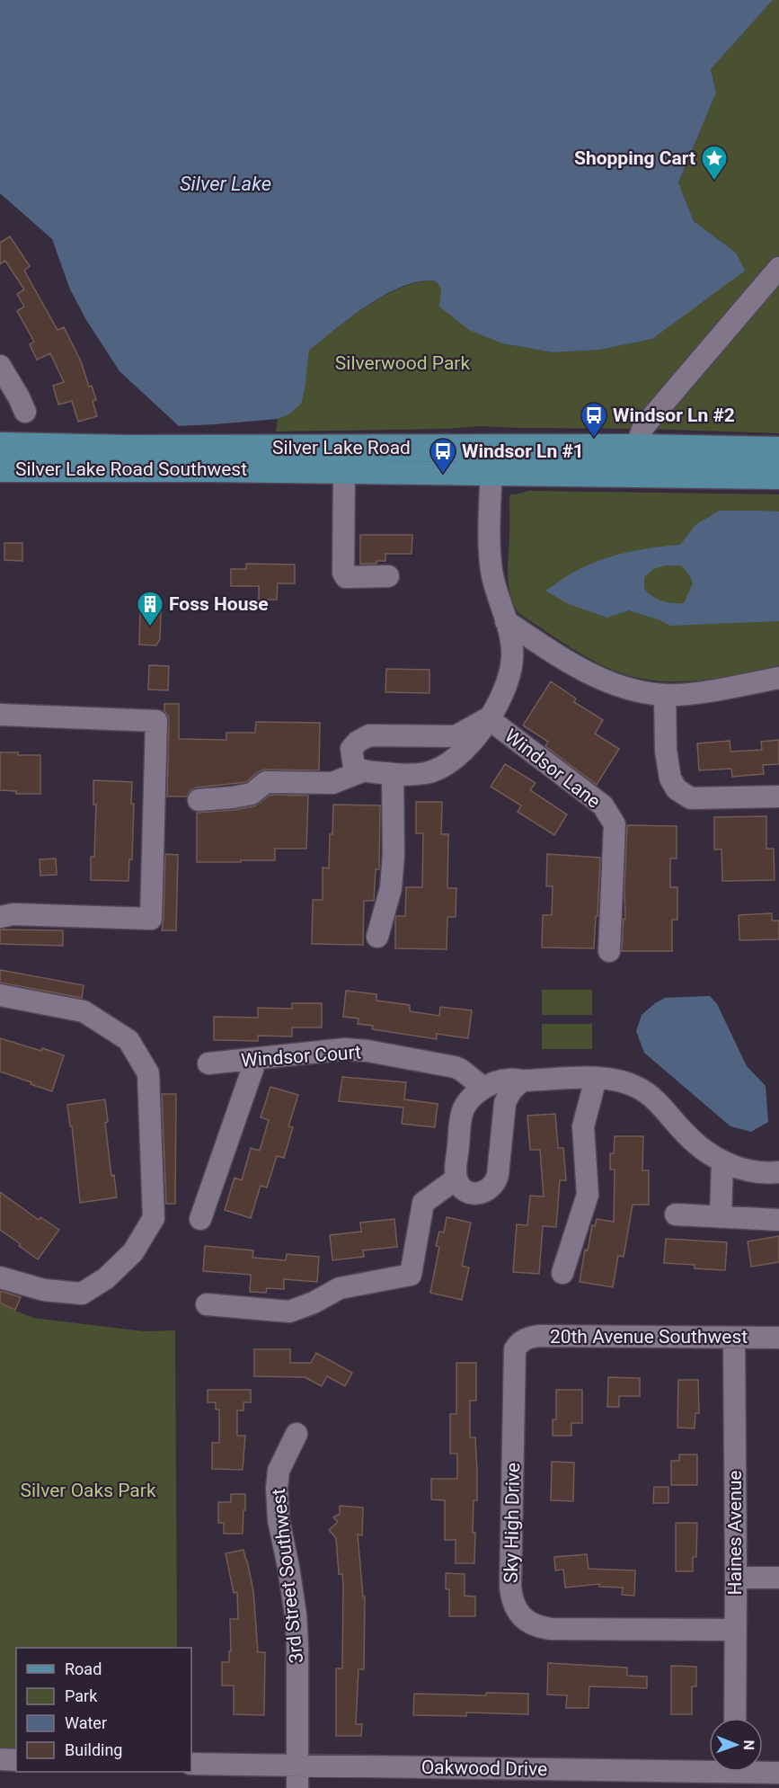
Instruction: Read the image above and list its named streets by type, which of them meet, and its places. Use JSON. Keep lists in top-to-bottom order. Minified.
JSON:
{"streets":{"main road":["Silver Lake Road","Silver Lake Road Southwest"],"street":["Windsor Lane","Windsor Court","20th Avenue Southwest","Sky High Drive","Haines Avenue","3rd Street Southwest","Oakwood Drive"]},"crossings":[["Silver Lake Road","Silver Lake Road Southwest"],["Silver Lake Road","Windsor Lane"],["Silver Lake Road Southwest","Windsor Lane"],["20th Avenue Southwest","Sky High Drive"],["20th Avenue Southwest","Haines Avenue"],["Sky High Drive","Haines Avenue"],["3rd Street Southwest","Oakwood Drive"]],"water":["Silver Lake"],"parks":["Silverwood Park","Silver Oaks Park"],"places":{"place":["Shopping Cart"],"bus stop":["Windsor Ln #2","Windsor Ln #1"],"building":["Foss House"]},"legend":["Road","Park","Water","Building"],"north":"right"}
